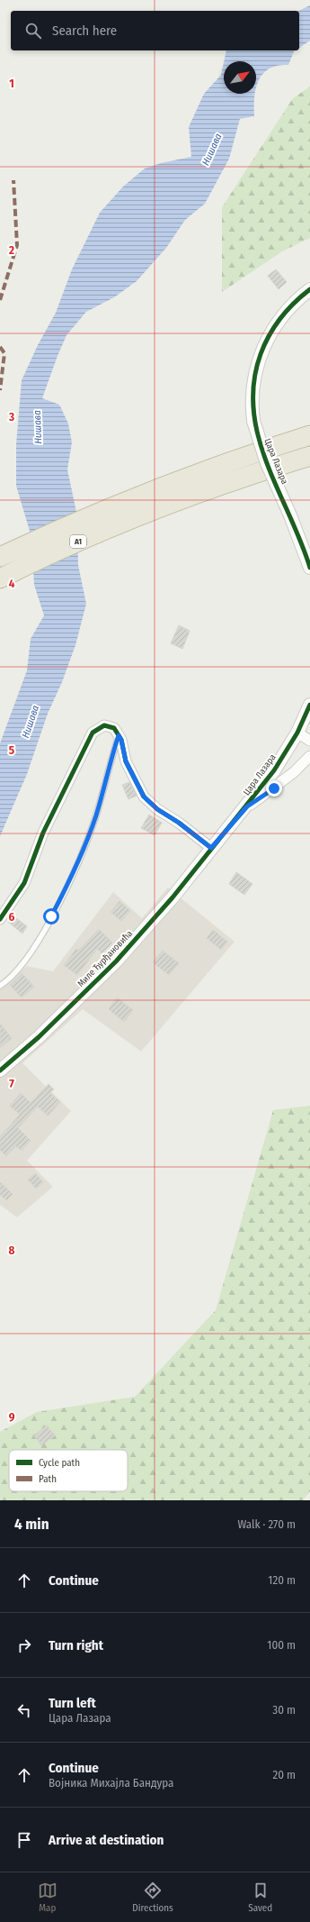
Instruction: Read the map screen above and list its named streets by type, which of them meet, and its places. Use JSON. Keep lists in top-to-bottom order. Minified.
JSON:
{"streets":{"highway":["A1"],"street":["Цара Лазара","Миле Ђурђановића"]},"crossings":[["Цара Лазара","Миле Ђурђановића"]],"water":["Нишава"],"legend":["Cycle path","Path"],"north":"top right","page":{"search":"Search here","heading":["4 min","Walk · 270 m"],"list":[["Continue","120 m"],["Turn right","100 m"],["Turn left","Цара Лазара","30 m"],["Continue","Војника Михајла Бандура","20 m"],"Arrive at destination"],"nav":["Map","Directions","Saved"]},"grid":{"rows":["1","2","3","4","5","6","7","8","9"]}}
